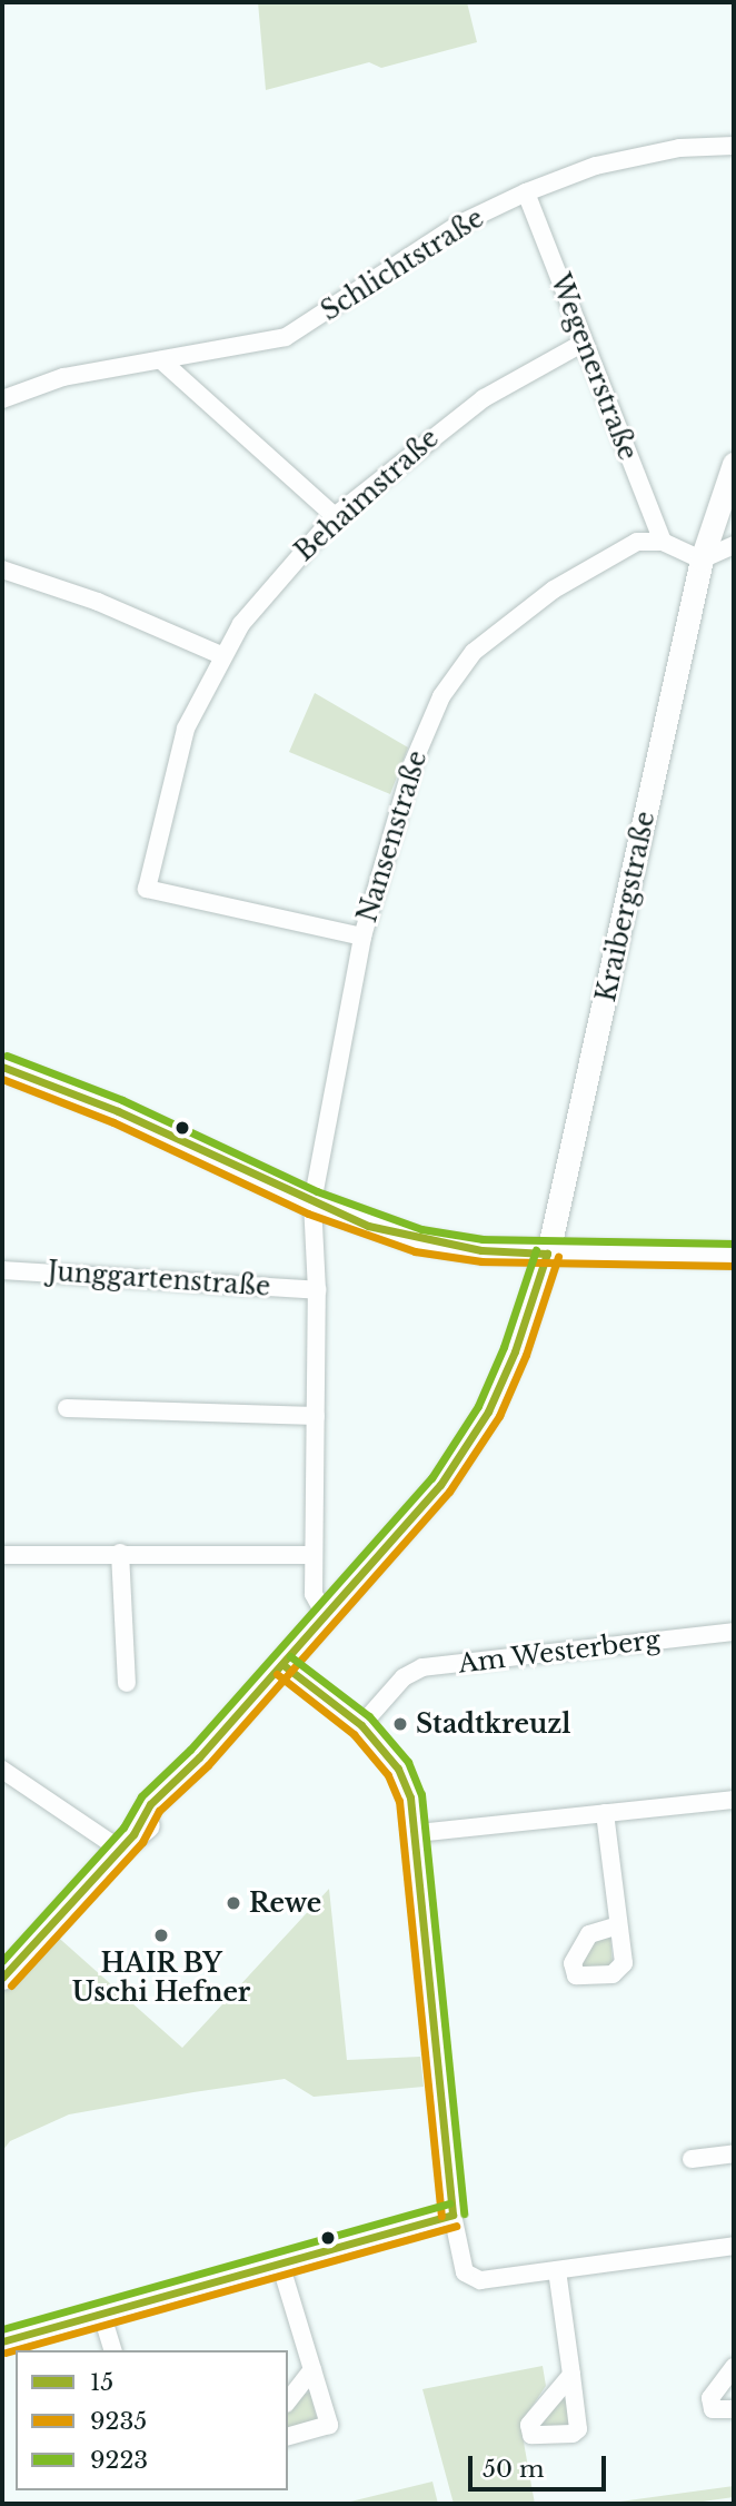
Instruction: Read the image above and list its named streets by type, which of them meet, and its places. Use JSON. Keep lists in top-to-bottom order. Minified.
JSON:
{"streets":{"street":["Schlichtstraße","Wegenerstraße","Behaimstraße","Nansenstraße","Kraibergstraße","Junggartenstraße","Am Westerberg"]},"crossings":[["Schlichtstraße","Wegenerstraße"],["Wegenerstraße","Behaimstraße"],["Wegenerstraße","Nansenstraße"],["Behaimstraße","Nansenstraße"],["Nansenstraße","Kraibergstraße"],["Nansenstraße","Junggartenstraße"]],"places":["Stadtkreuzl","Rewe","HAIR BY Uschi Hefner"],"lines":["transit line 9223","transit line 15","transit line 9235"],"legend":["15","9235","9223"],"scale_bar":"50 m"}
